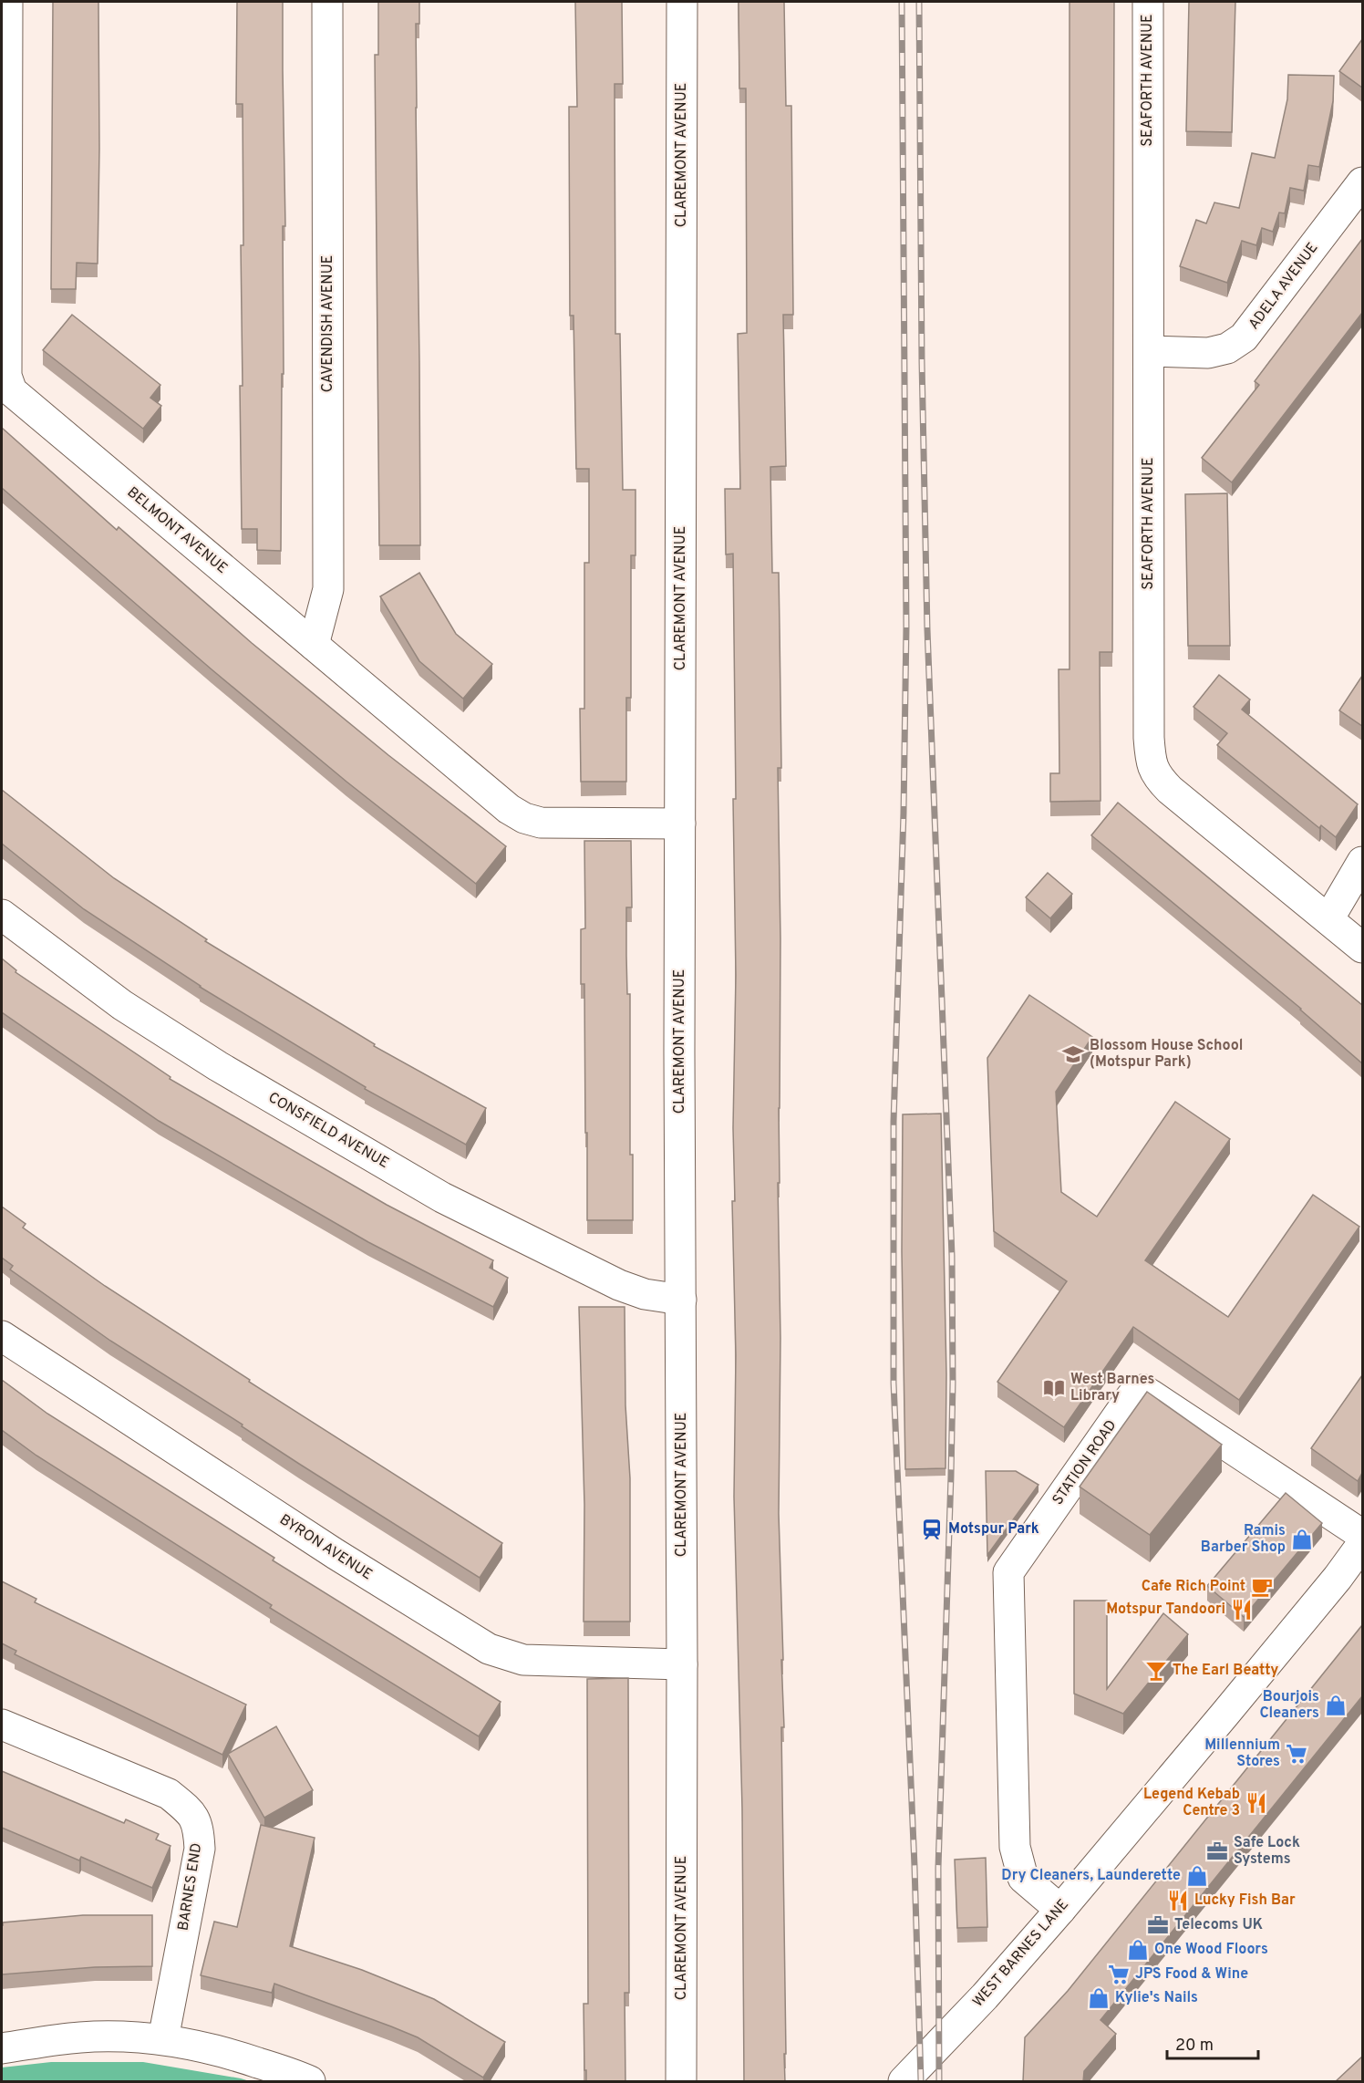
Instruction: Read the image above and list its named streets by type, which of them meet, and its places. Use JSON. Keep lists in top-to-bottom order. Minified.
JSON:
{"streets":{"street":["SEAFORTH AVENUE","CLAREMONT AVENUE","ADELA AVENUE","CAVENDISH AVENUE","BELMONT AVENUE","CONSFIELD AVENUE","STATION ROAD","BYRON AVENUE","BARNES END","WEST BARNES LANE"]},"crossings":[["SEAFORTH AVENUE","ADELA AVENUE"],["CLAREMONT AVENUE","BELMONT AVENUE"],["CLAREMONT AVENUE","CONSFIELD AVENUE"],["CLAREMONT AVENUE","BYRON AVENUE"],["CAVENDISH AVENUE","BELMONT AVENUE"],["STATION ROAD","WEST BARNES LANE"]],"places":{"school or university":["Blossom House School (Motspur Park)"],"library":["West Barnes Library"],"station":["Motspur Park"],"shop":["Ramis Barber Shop","Bourjois Cleaners","Dry Cleaners, Launderette","One Wood Floors","Kylie's Nails"],"cafe":["Cafe Rich Point"],"restaurant":["Motspur Tandoori","Legend Kebab Centre 3","Lucky Fish Bar"],"bar":["The Earl Beatty"],"supermarket":["Millennium Stores","JPS Food & Wine"],"office":["Safe Lock Systems","Telecoms UK"]},"scale_bar":"20 m"}
